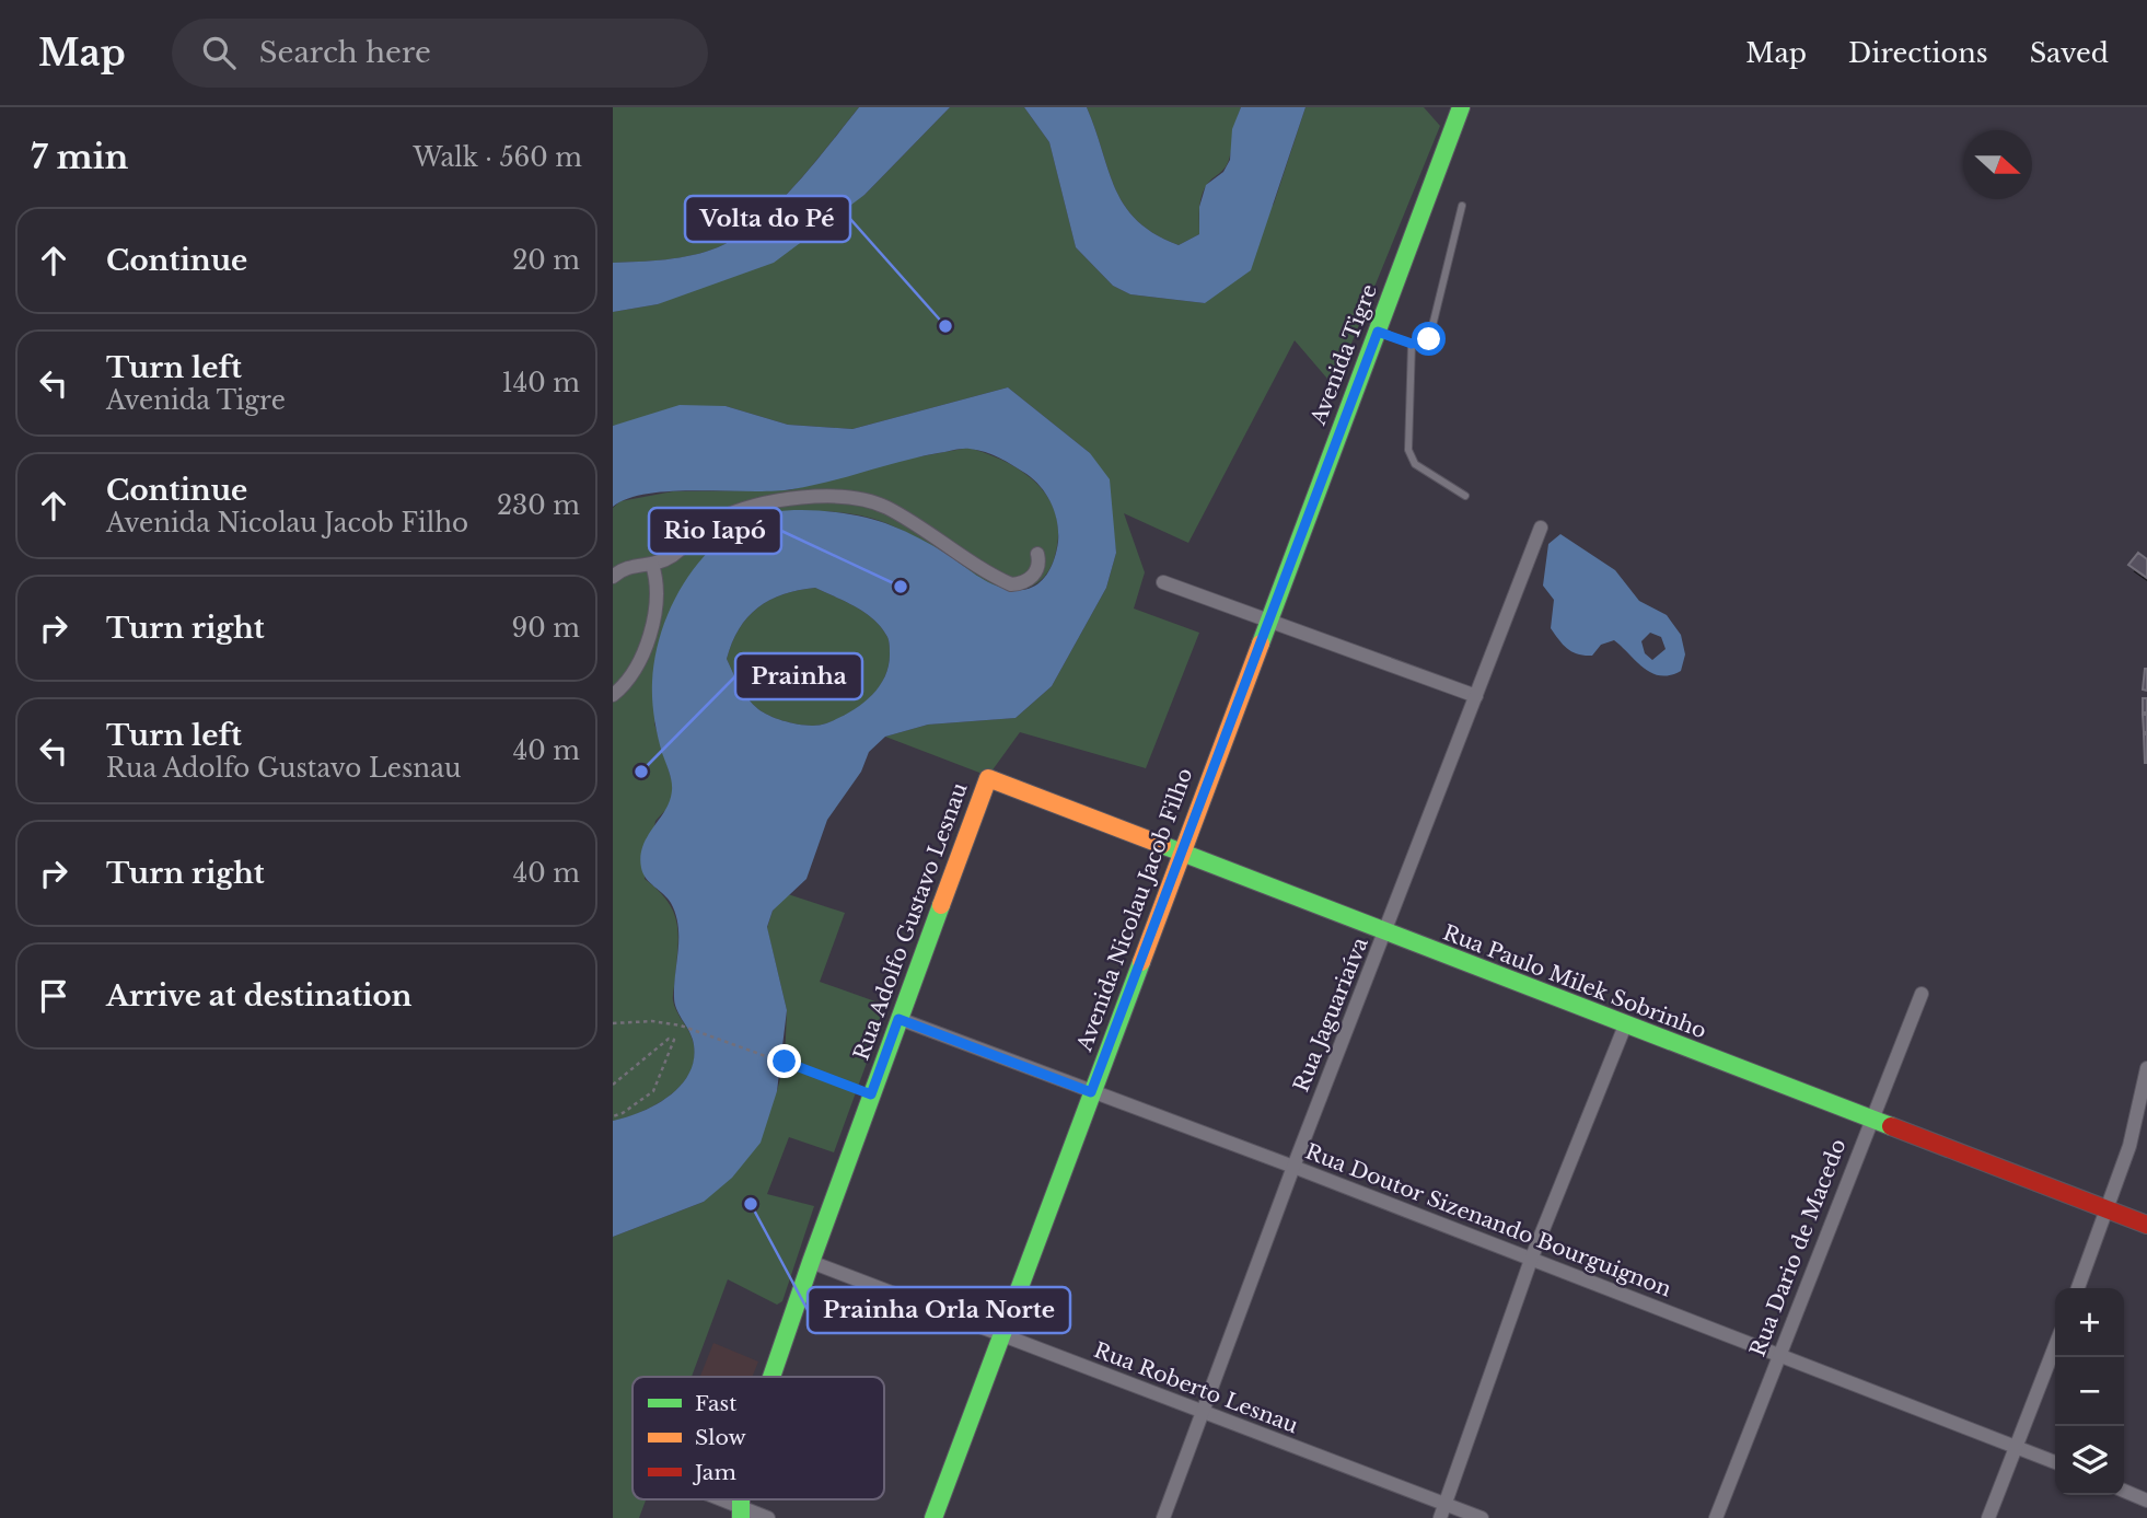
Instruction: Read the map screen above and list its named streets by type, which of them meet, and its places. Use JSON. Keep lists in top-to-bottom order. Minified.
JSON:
{"streets":{"street":["Avenida Tigre","Avenida Nicolau Jacob Filho","Rua Adolfo Gustavo Lesnau","Rua Paulo Milek Sobrinho","Rua Jaguariaíva","Rua Doutor Sizenando Bourguignon","Rua Dario de Macedo","Rua Roberto Lesnau"]},"crossings":[["Avenida Tigre","Avenida Nicolau Jacob Filho"],["Avenida Nicolau Jacob Filho","Rua Paulo Milek Sobrinho"],["Avenida Nicolau Jacob Filho","Rua Doutor Sizenando Bourguignon"],["Avenida Nicolau Jacob Filho","Rua Roberto Lesnau"],["Rua Adolfo Gustavo Lesnau","Rua Paulo Milek Sobrinho"],["Rua Adolfo Gustavo Lesnau","Rua Doutor Sizenando Bourguignon"],["Rua Adolfo Gustavo Lesnau","Rua Roberto Lesnau"],["Rua Paulo Milek Sobrinho","Rua Jaguariaíva"],["Rua Paulo Milek Sobrinho","Rua Dario de Macedo"],["Rua Jaguariaíva","Rua Doutor Sizenando Bourguignon"],["Rua Jaguariaíva","Rua Roberto Lesnau"],["Rua Doutor Sizenando Bourguignon","Rua Dario de Macedo"]],"places":["Volta do Pé","Rio Iapó","Prainha","Prainha Orla Norte"],"legend":["Fast","Slow","Jam"],"north":"right","page":{"header":"Map","search":"Search here","nav":["Map","Directions","Saved"],"heading":["7 min","Walk · 560 m"],"list":[["Continue","20 m"],["Turn left","Avenida Tigre","140 m"],["Continue","Avenida Nicolau Jacob Filho","230 m"],["Turn right","90 m"],["Turn left","Rua Adolfo Gustavo Lesnau","40 m"],["Turn right","40 m"],"Arrive at destination"],"map_buttons":["+","−"]}}
